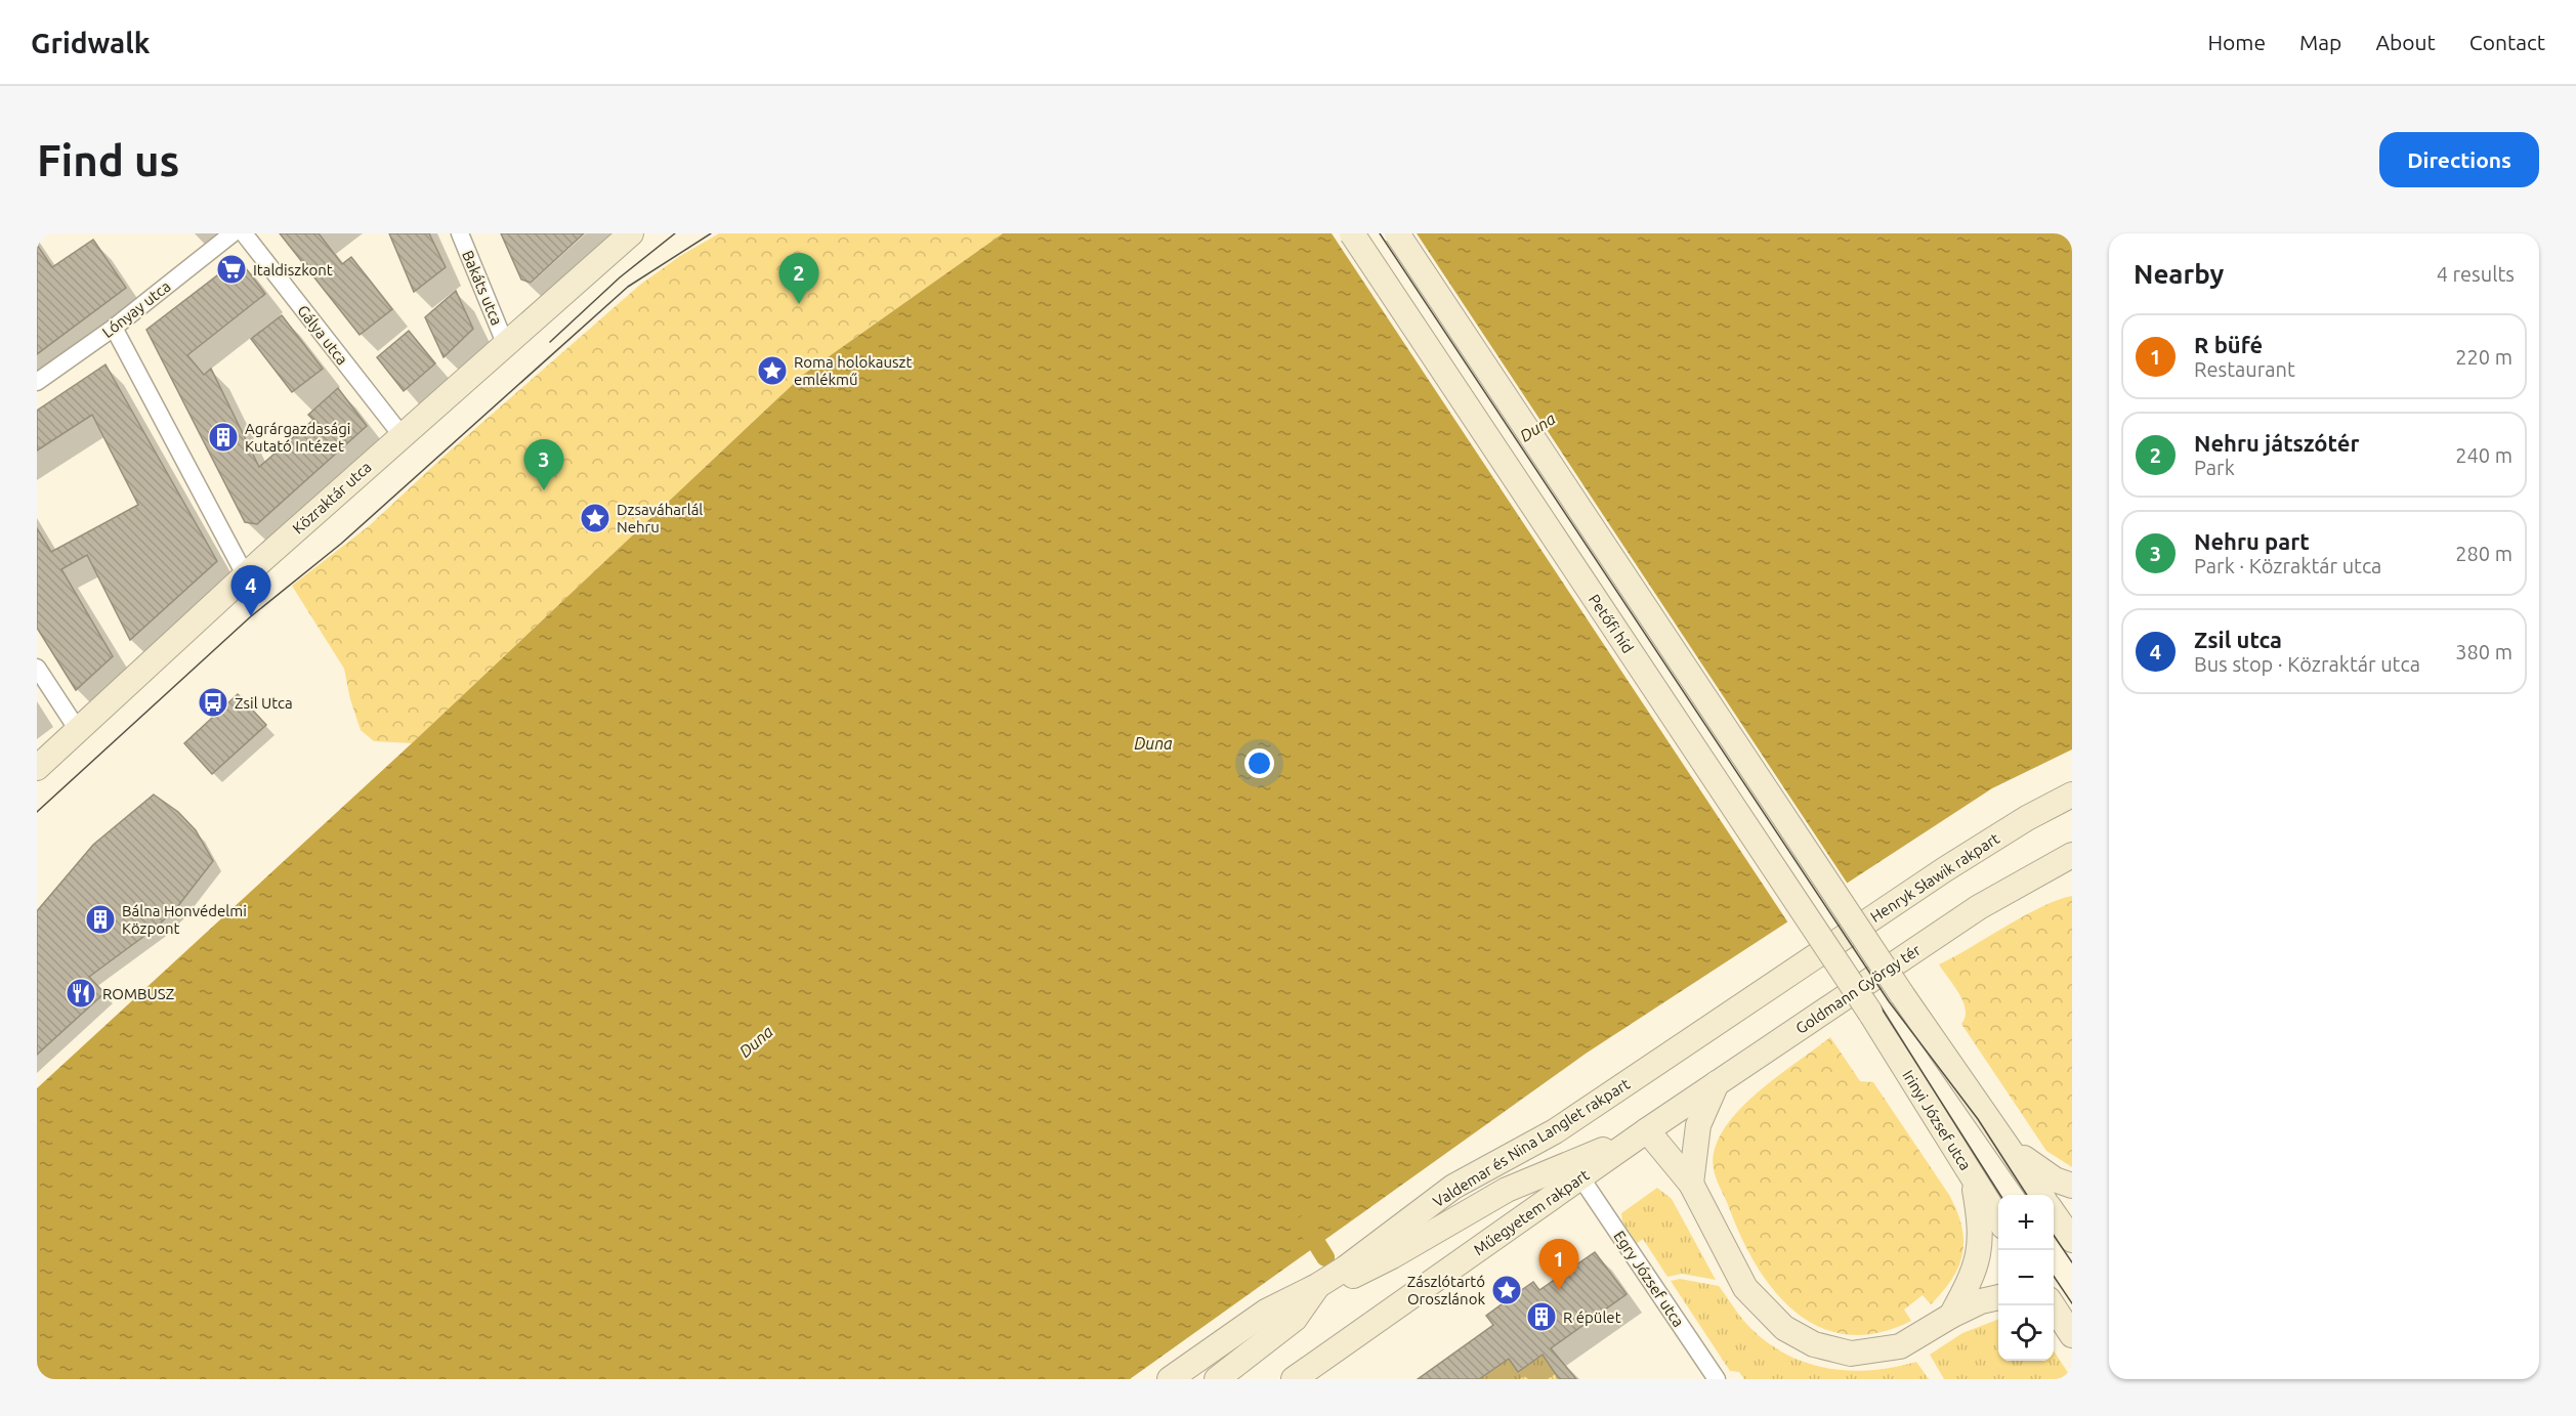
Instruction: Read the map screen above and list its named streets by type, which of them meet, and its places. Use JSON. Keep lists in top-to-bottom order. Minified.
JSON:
{"streets":{"main road":["Közraktár utca","Petőfi híd","Henryk Sławik rakpart","Goldmann György tér","Irinyi József utca","Valdemar és Nina Langlet rakpart","Műegyetem rakpart"],"street":["Bakáts utca","Lónyay utca","Gálya utca","Egry József utca"]},"crossings":[["Bakáts utca","Közraktár utca"],["Gálya utca","Közraktár utca"],["Petőfi híd","Irinyi József utca"],["Henryk Sławik rakpart","Valdemar és Nina Langlet rakpart"],["Goldmann György tér","Műegyetem rakpart"],["Műegyetem rakpart","Egry József utca"]],"water":["Duna"],"places":{"supermarket":["Italdiszkont"],"place":["Roma holokauszt emlékmű","Dzsaváharlál Nehru","Zászlótartó Oroszlánok"],"building":["Agrárgazdasági Kutató Intézet","Bálna Honvédelmi Központ","R épület"],"bus stop":["Zsil Utca"],"restaurant":["ROMBUSZ"]},"page":{"header":"Gridwalk","nav":["Home","Map","About","Contact"],"buttons":"Directions","title":"Find us","heading":["Nearby","4 results"],"pins":["2","3","4","1"],"list":[{"mark":"1","name":"R büfé","note":"Restaurant","value":"220 m"},{"mark":"2","name":"Nehru játszótér","note":"Park","value":"240 m"},{"mark":"3","name":"Nehru part","note":"Park · Közraktár utca","value":"280 m"},{"mark":"4","name":"Zsil utca","note":"Bus stop · Közraktár utca","value":"380 m"}],"map_buttons":["+","−"]}}
